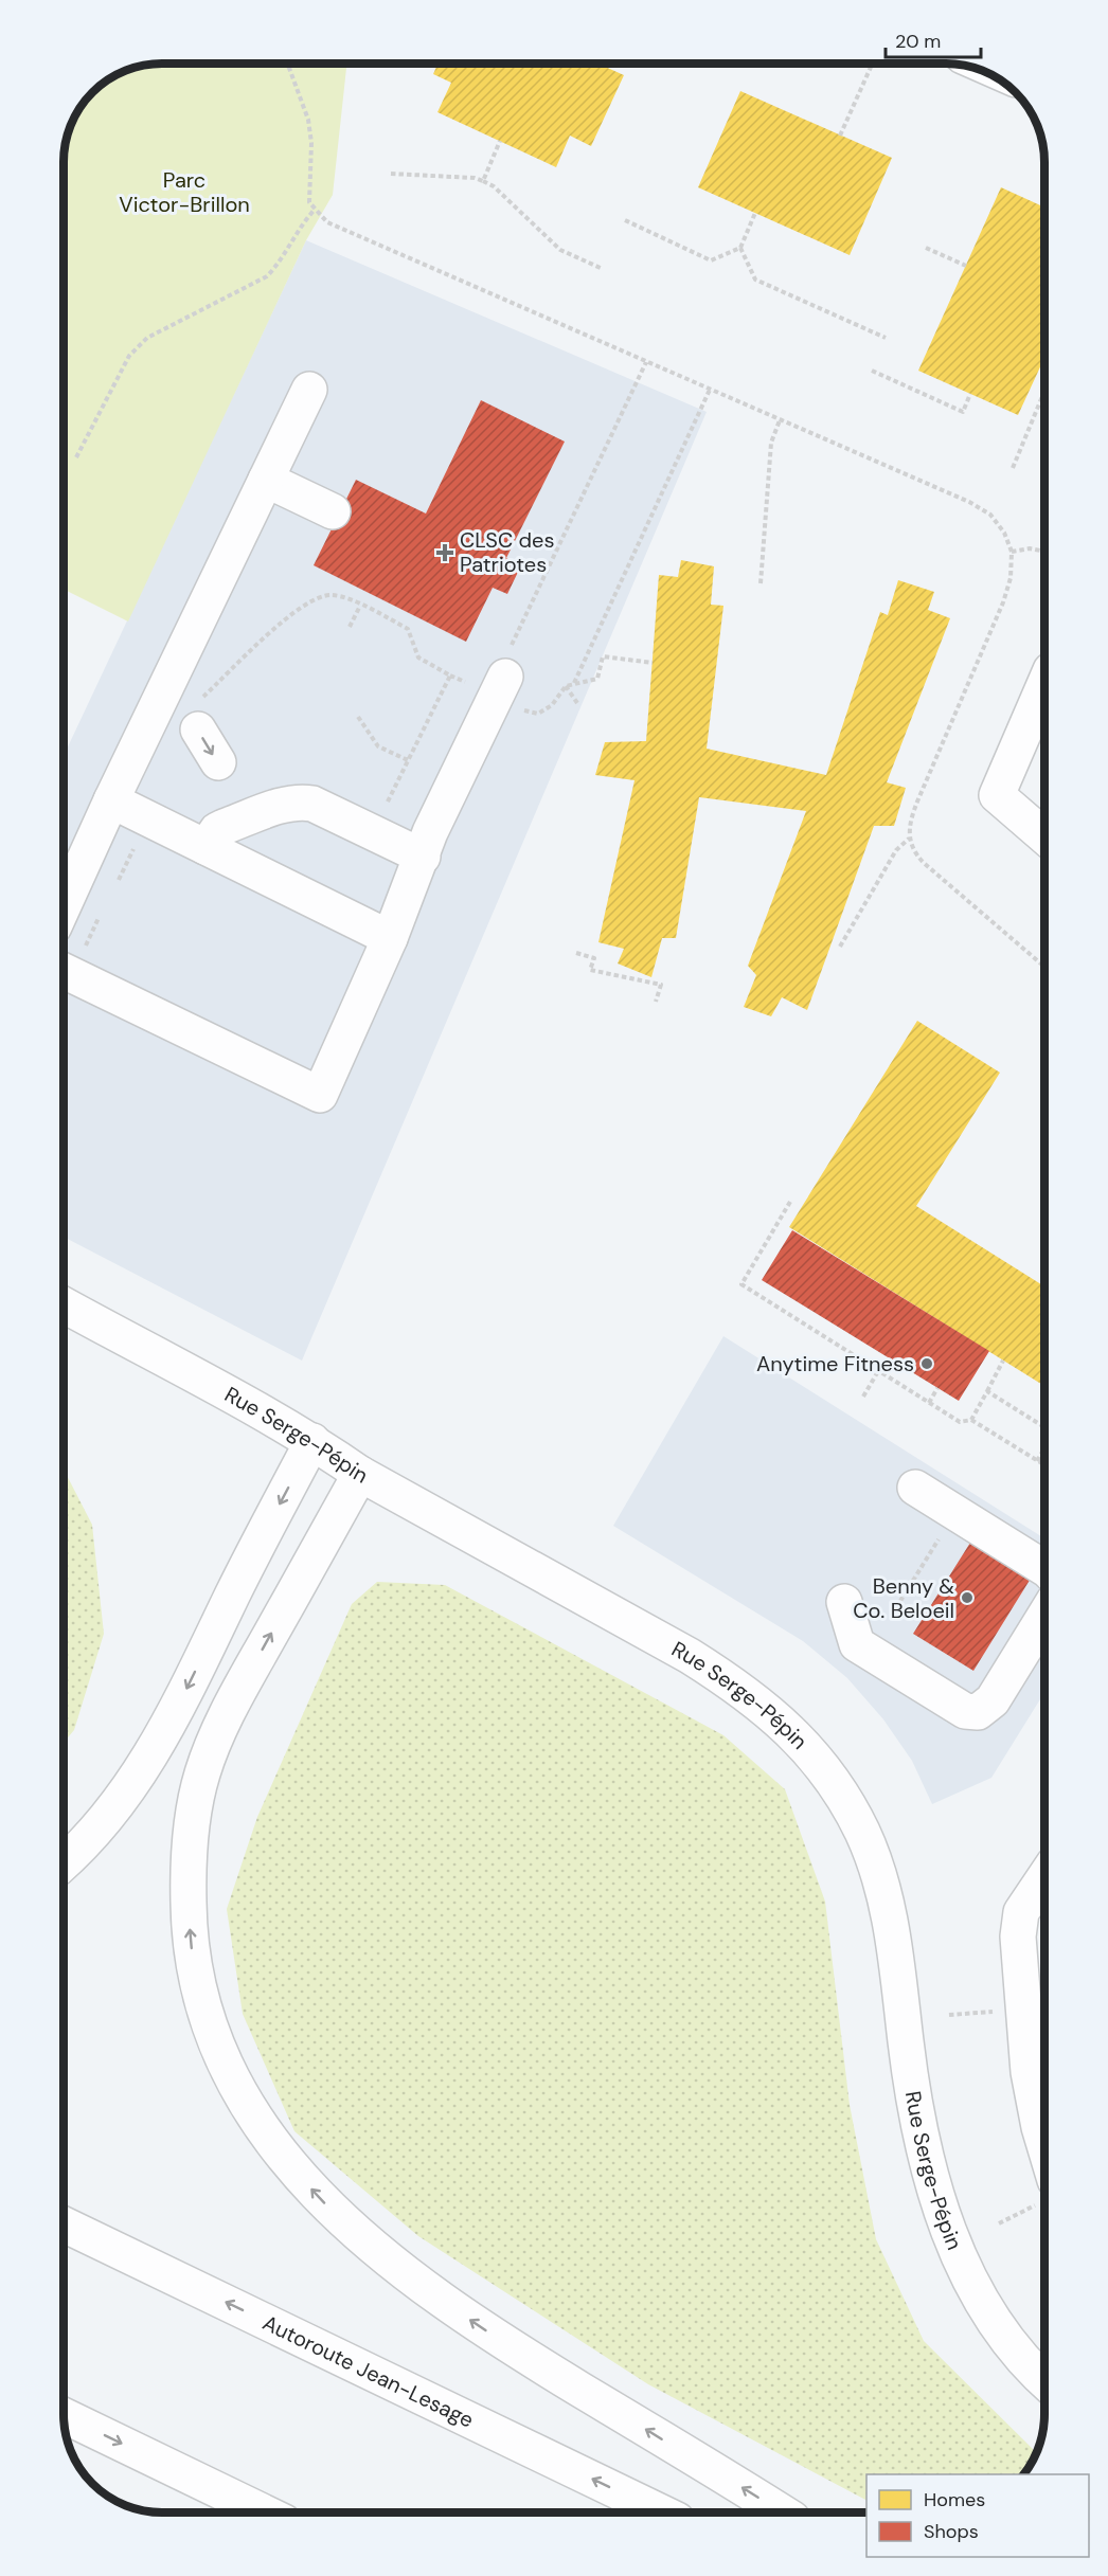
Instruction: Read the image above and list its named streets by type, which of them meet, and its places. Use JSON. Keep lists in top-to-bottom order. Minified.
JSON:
{"streets":{"main road":["Rue Serge-Pépin","Autoroute Jean-Lesage"]},"parks":["Parc Victor-Brillon"],"places":{"health":["CLSC des Patriotes"],"other":["Anytime Fitness","Benny & Co. Beloeil"]},"legend":["Homes","Shops"],"scale_bar":"20 m"}
